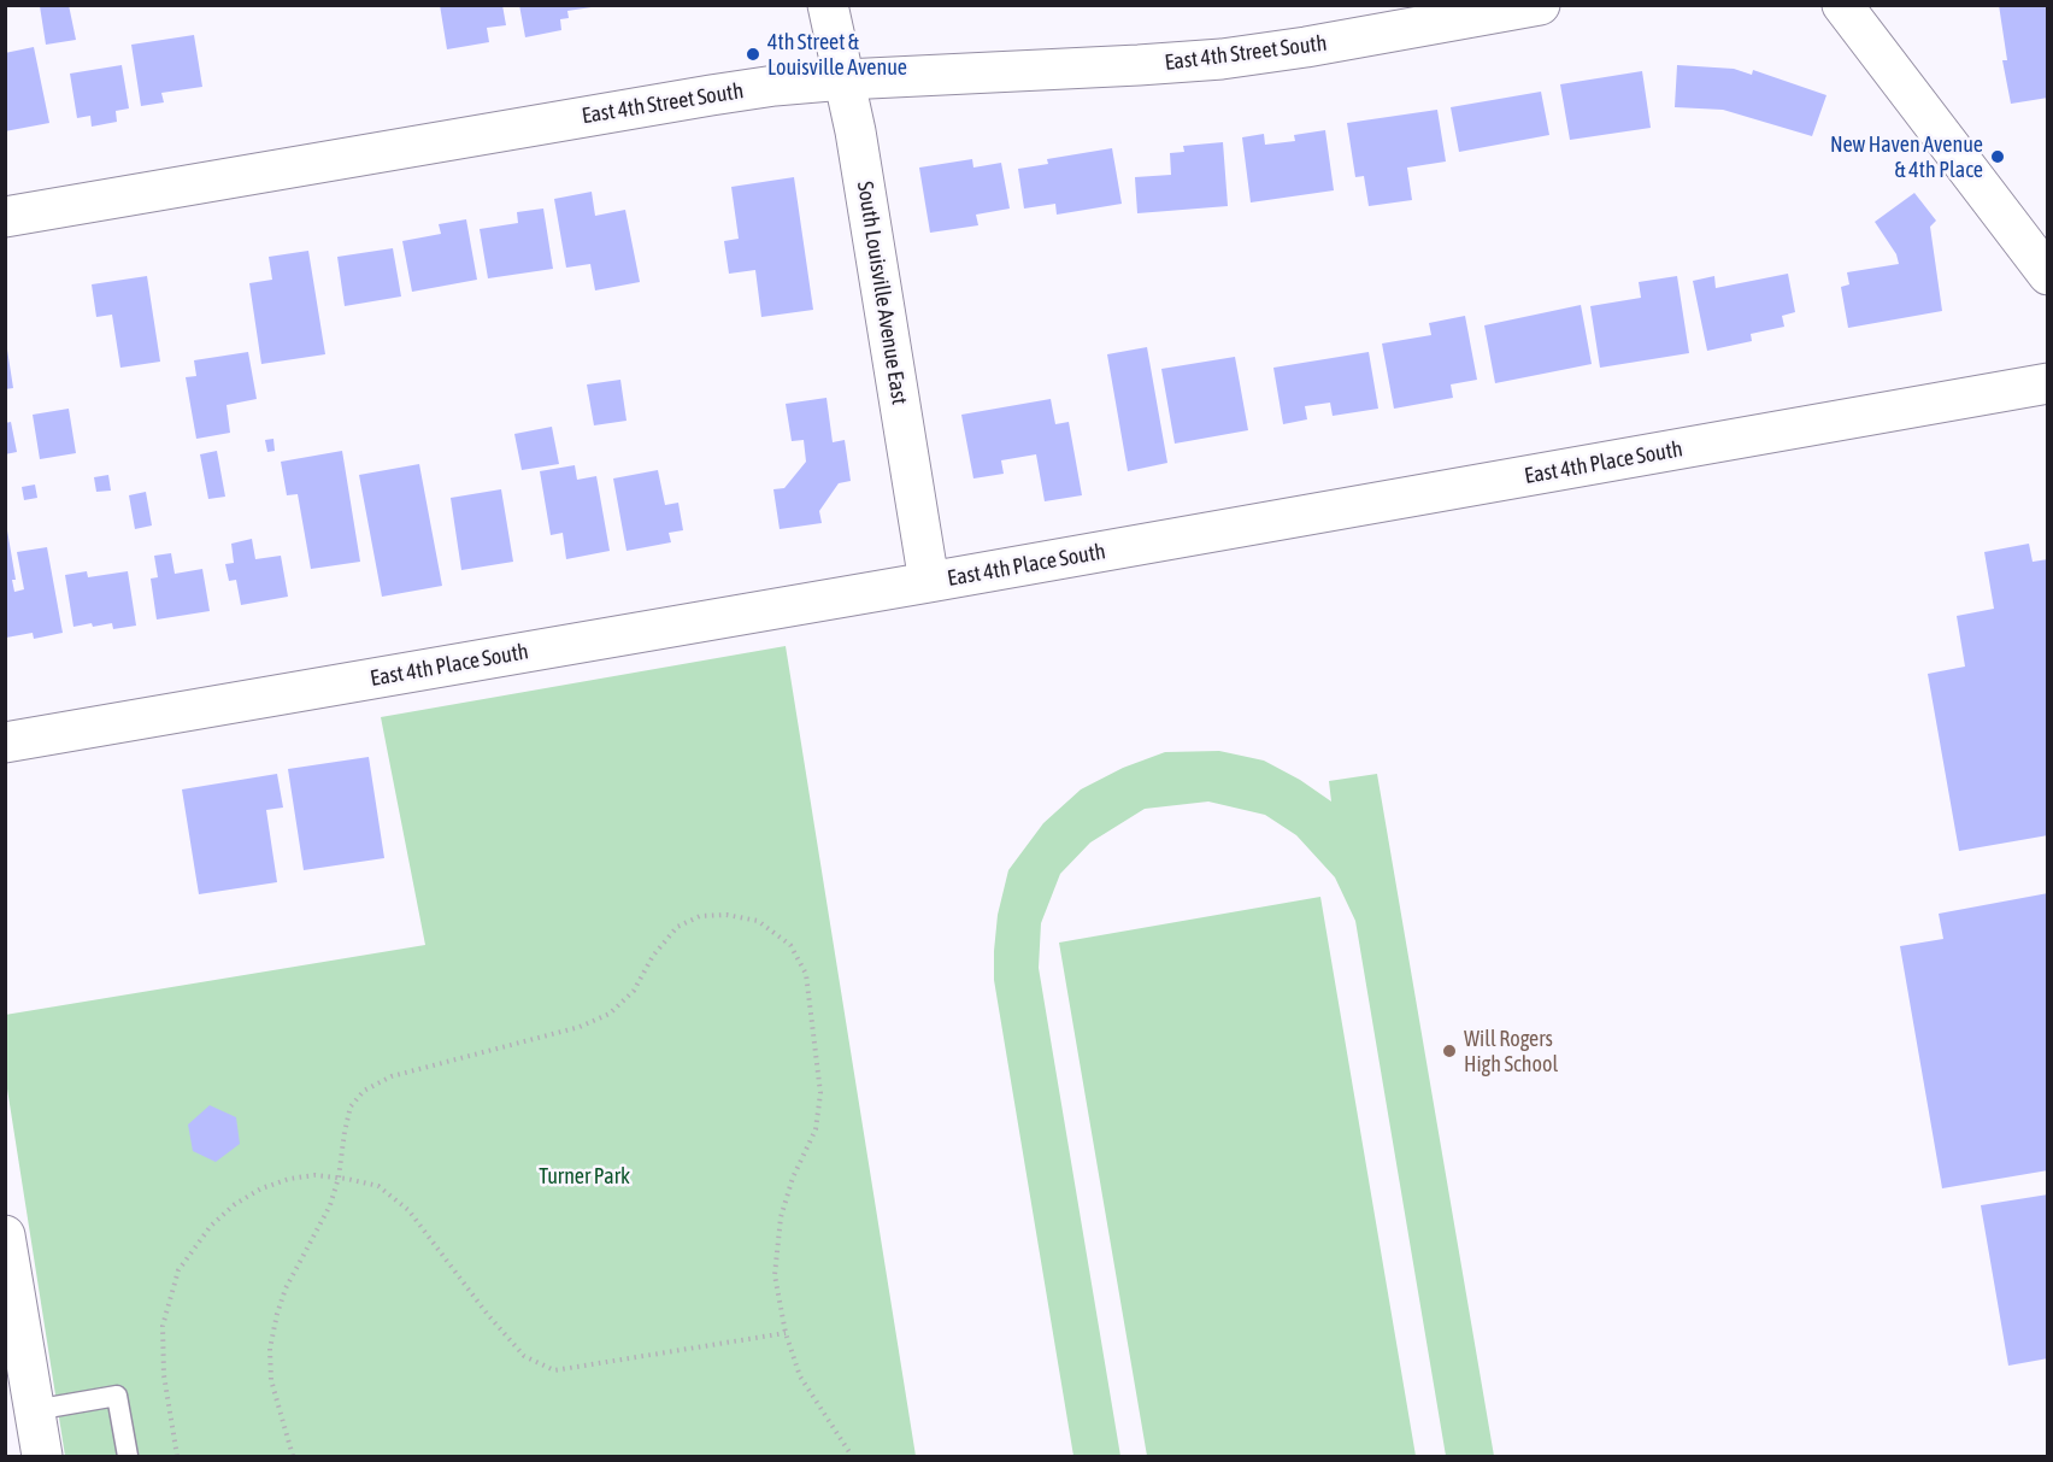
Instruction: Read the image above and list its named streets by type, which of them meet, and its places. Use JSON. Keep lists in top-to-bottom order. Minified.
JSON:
{"streets":{"street":["East 4th Street South","South Louisville Avenue East","East 4th Place South"]},"crossings":[["East 4th Street South","South Louisville Avenue East"],["South Louisville Avenue East","East 4th Place South"]],"parks":["Turner Park"],"places":["4th Street & Louisville Avenue","New Haven Avenue & 4th Place","Will Rogers High School"]}
